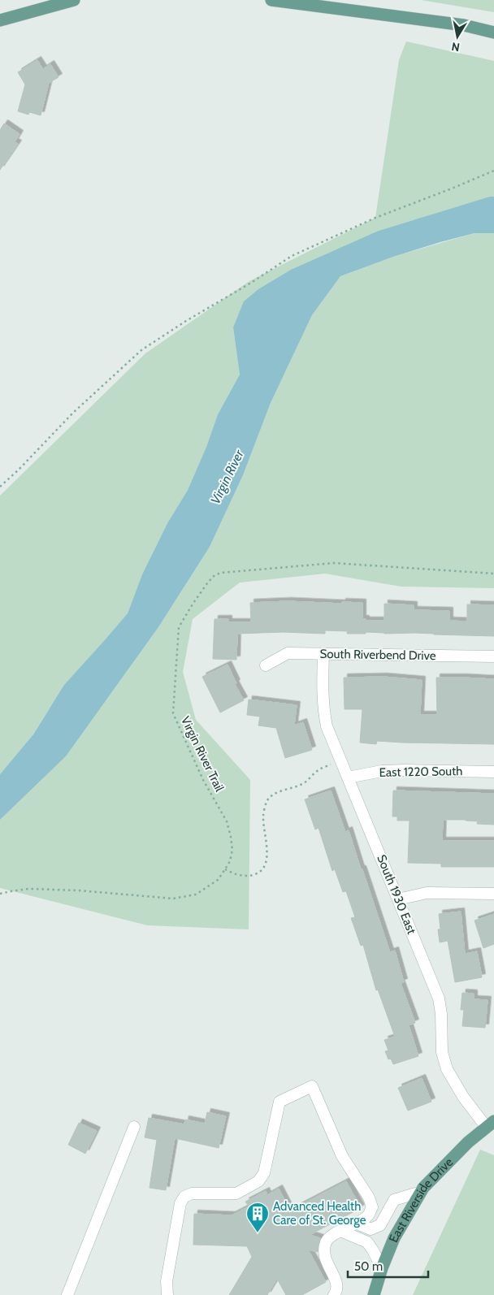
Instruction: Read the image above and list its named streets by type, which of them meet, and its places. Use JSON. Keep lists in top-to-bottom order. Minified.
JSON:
{"streets":{"main road":["East Riverside Drive"],"street":["South Riverbend Drive","East 1220 South","South 1930 East"],"path":["Virgin River Trail"]},"crossings":[["South Riverbend Drive","South 1930 East"],["East 1220 South","South 1930 East"],["South 1930 East","East Riverside Drive"]],"water":["Virgin River"],"places":{"building":["Advanced Health Care of St. George"]},"scale_bar":"50 m","north":"bottom"}
